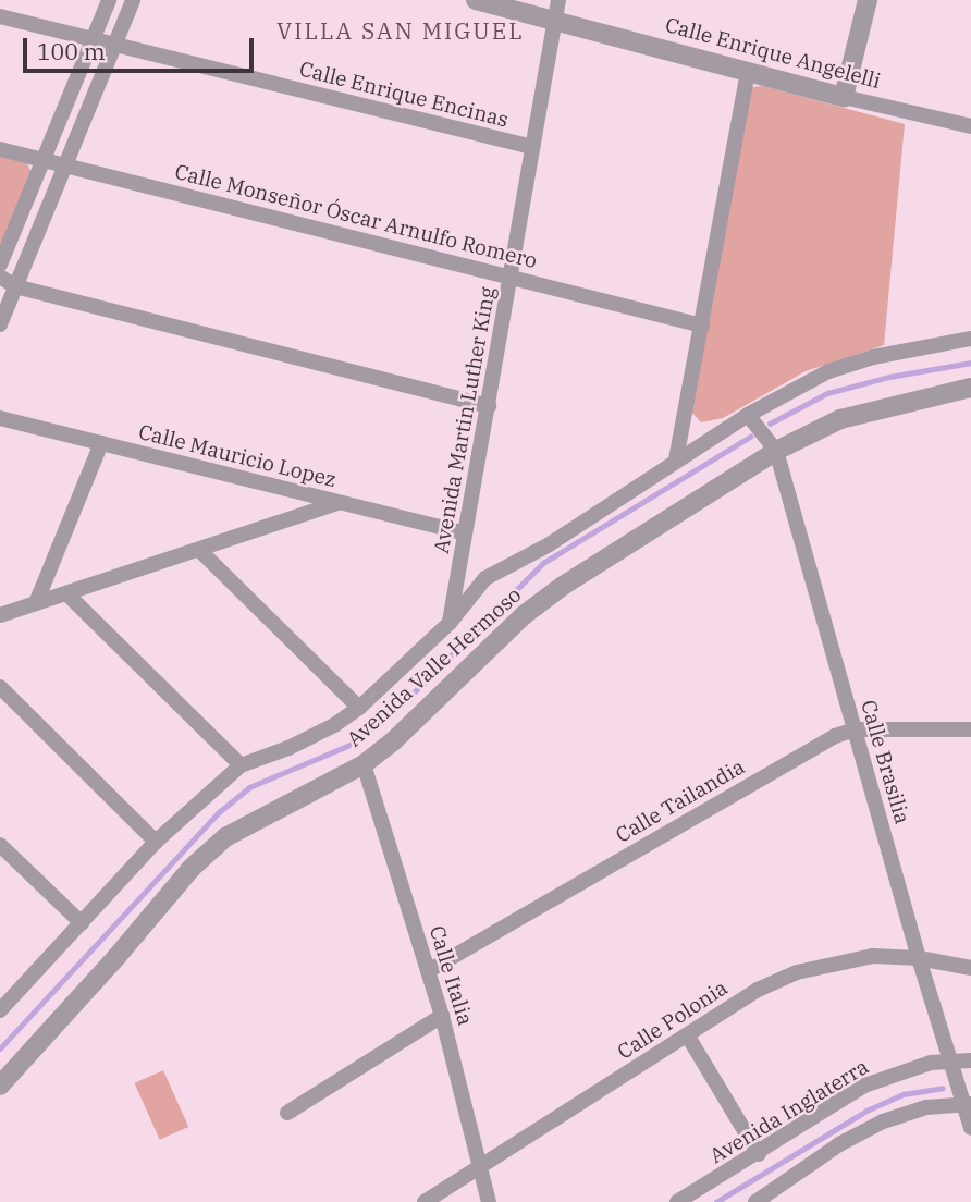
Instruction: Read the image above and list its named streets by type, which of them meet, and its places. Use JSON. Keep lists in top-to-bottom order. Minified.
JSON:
{"streets":{"street":["Calle Enrique Angelelli","Calle Enrique Encinas","Calle Monseñor Óscar Arnulfo Romero","Avenida Martin Luther King","Calle Mauricio Lopez","Avenida Valle Hermoso","Calle Brasilia","Calle Tailandia","Calle Italia","Calle Polonia","Avenida Inglaterra"]},"crossings":[["Calle Enrique Angelelli","Avenida Martin Luther King"],["Calle Enrique Encinas","Avenida Martin Luther King"],["Calle Monseñor Óscar Arnulfo Romero","Avenida Martin Luther King"],["Avenida Martin Luther King","Calle Mauricio Lopez"],["Avenida Martin Luther King","Avenida Valle Hermoso"],["Avenida Valle Hermoso","Calle Brasilia"],["Avenida Valle Hermoso","Calle Italia"],["Calle Brasilia","Calle Tailandia"],["Calle Brasilia","Calle Polonia"],["Calle Brasilia","Avenida Inglaterra"],["Calle Tailandia","Calle Italia"],["Calle Italia","Calle Polonia"]],"districts":["VILLA SAN MIGUEL"],"scale_bar":"100 m"}
